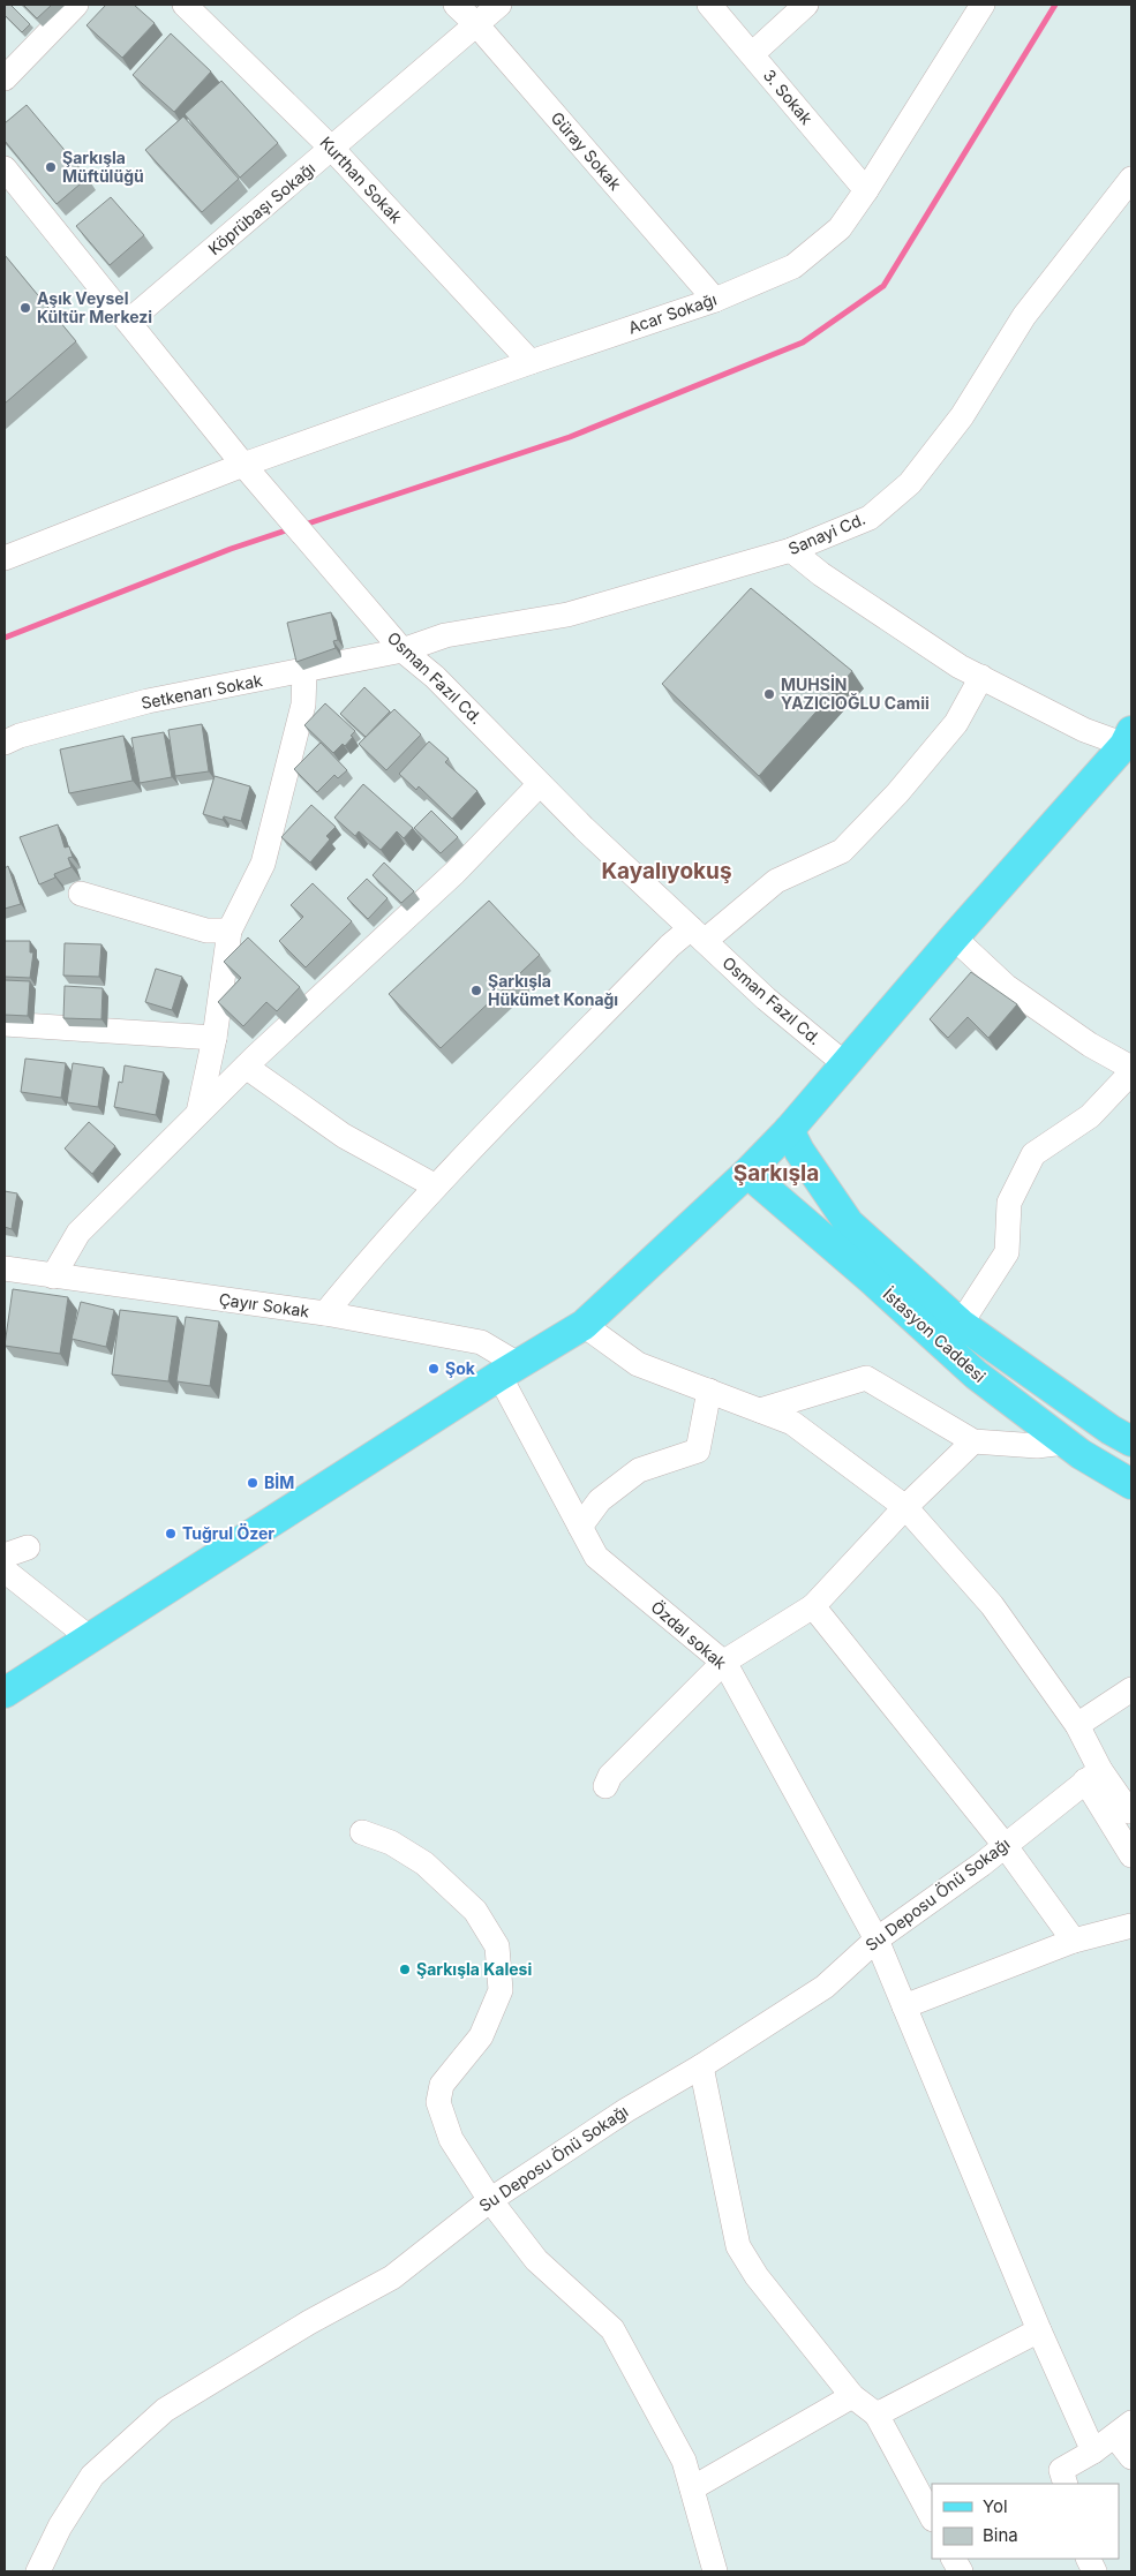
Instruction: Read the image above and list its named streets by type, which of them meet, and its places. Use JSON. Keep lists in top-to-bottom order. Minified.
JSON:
{"streets":{"main road":["İstasyon Caddesi"],"street":["3. Sokak","Güray Sokak","Kurthan Sokak","Köprübaşı Sokağı","Acar Sokağı","Sanayi Cd.","Osman Fazıl Cd.","Setkenarı Sokak","Çayır Sokak","Özdal sokak","Su Deposu Önü Sokağı"]},"crossings":[["3. Sokak","Acar Sokağı"],["Güray Sokak","Köprübaşı Sokağı"],["Güray Sokak","Acar Sokağı"],["Kurthan Sokak","Köprübaşı Sokağı"],["Kurthan Sokak","Acar Sokağı"],["Köprübaşı Sokağı","Osman Fazıl Cd."],["Acar Sokağı","Osman Fazıl Cd."],["Sanayi Cd.","Osman Fazıl Cd."],["Sanayi Cd.","Setkenarı Sokak"],["Osman Fazıl Cd.","Setkenarı Sokak"],["Çayır Sokak","Özdal sokak"],["Özdal sokak","Su Deposu Önü Sokağı"]],"districts":["Kayalıyokuş","Şarkışla"],"places":["Şarkışla Müftülüğü","Aşık Veysel Kültür Merkezi","MUHSİN YAZICIOĞLU Camii","Şarkışla Hükümet Konağı","Şok","BİM","Tuğrul Özer","Şarkışla Kalesi"],"legend":["Yol","Bina"]}
